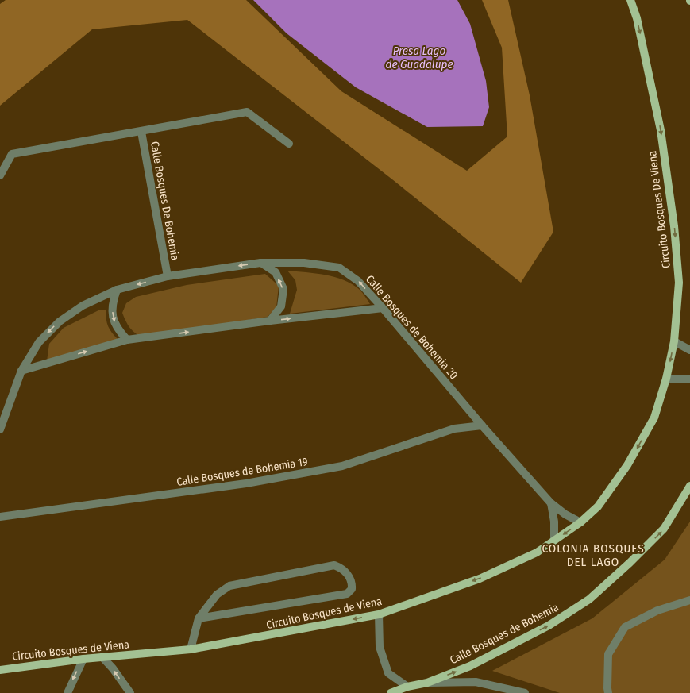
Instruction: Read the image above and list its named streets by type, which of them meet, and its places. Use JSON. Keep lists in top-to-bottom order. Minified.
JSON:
{"streets":{"main road":["Circuito Bosques De Viena","Circuito Bosques de Viena","Calle Bosques de Bohemia"],"street":["Calle Bosques De Bohemia","Calle Bosques de Bohemia 20","Calle Bosques de Bohemia 19"]},"crossings":[["Calle Bosques De Bohemia","Calle Bosques de Bohemia 20"],["Circuito Bosques De Viena","Circuito Bosques de Viena"],["Calle Bosques de Bohemia 20","Calle Bosques de Bohemia 19"],["Calle Bosques de Bohemia 20","Circuito Bosques de Viena"]],"one_way":["Circuito Bosques De Viena","Circuito Bosques de Viena","Calle Bosques de Bohemia"],"districts":["COLONIA BOSQUES DEL LAGO"],"water":["Presa Lago de Guadalupe"]}
